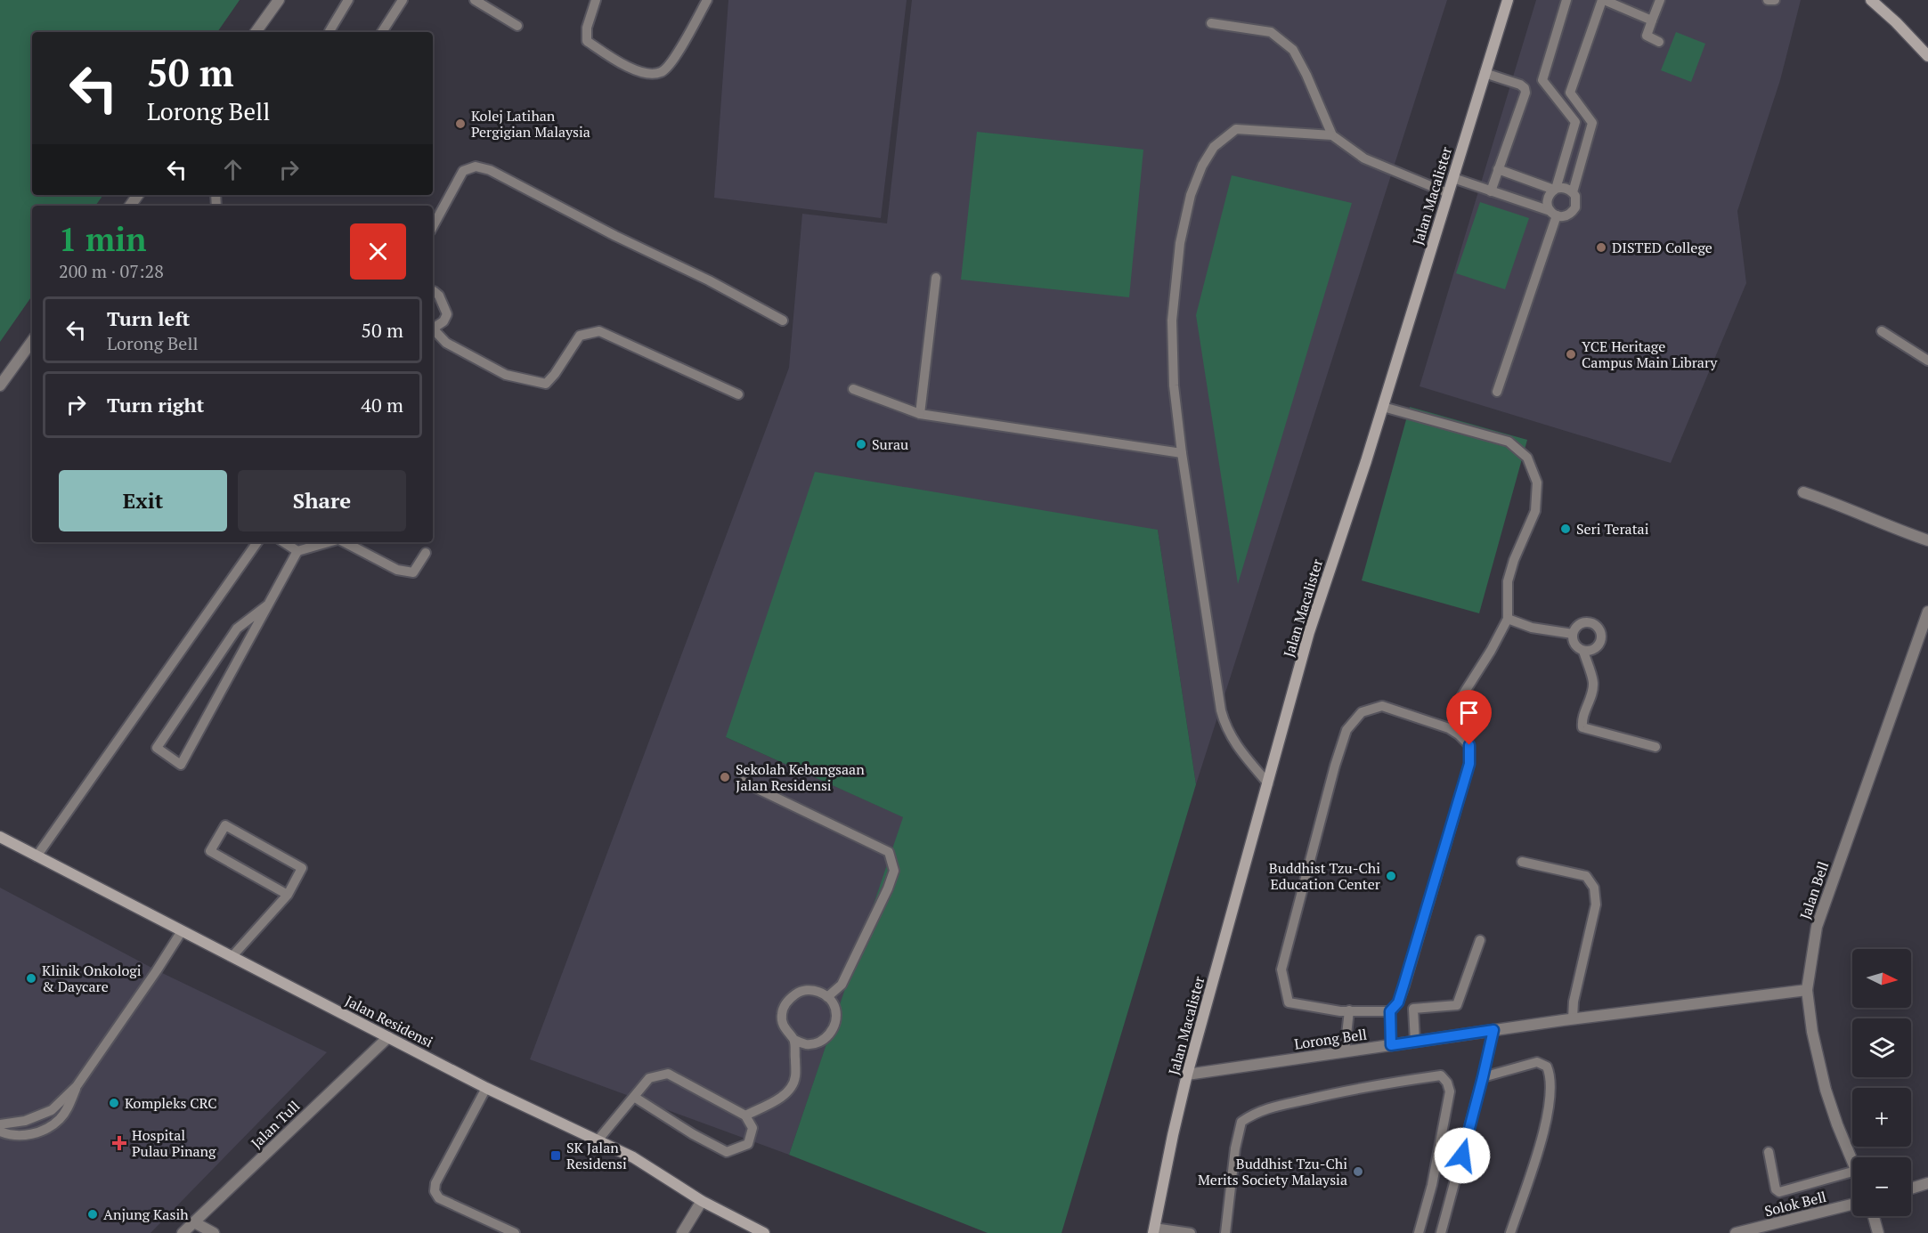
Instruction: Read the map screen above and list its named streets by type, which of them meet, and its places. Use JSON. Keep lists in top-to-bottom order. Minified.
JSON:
{"streets":{"main road":["Jalan Macalister","Jalan Residensi"],"street":["Jalan Bell","Lorong Bell","Jalan Tull","Solok Bell"]},"crossings":[["Jalan Macalister","Lorong Bell"],["Jalan Bell","Lorong Bell"],["Jalan Residensi","Jalan Tull"]],"places":{"other":["Kolej Latihan Pergigian Malaysia","DISTED College","YCE Heritage Campus Main Library","Surau","Seri Teratai","Sekolah Kebangsaan Jalan Residensi","Buddhist Tzu-Chi Education Center","Klinik Onkologi & Daycare","Kompleks CRC","Buddhist Tzu-Chi Merits Society Malaysia","Anjung Kasih"],"health":["Hospital Pulau Pinang"],"transit":["SK Jalan Residensi"]},"north":"right","page":{"turn":["50 m","Lorong Bell"],"heading":["1 min","200 m · 07:28"],"list":[{"name":"Turn left","note":"Lorong Bell","value":"50 m"},{"name":"Turn right","value":"40 m"}],"buttons":["Exit","Share"],"map_buttons":["+","−"]}}
